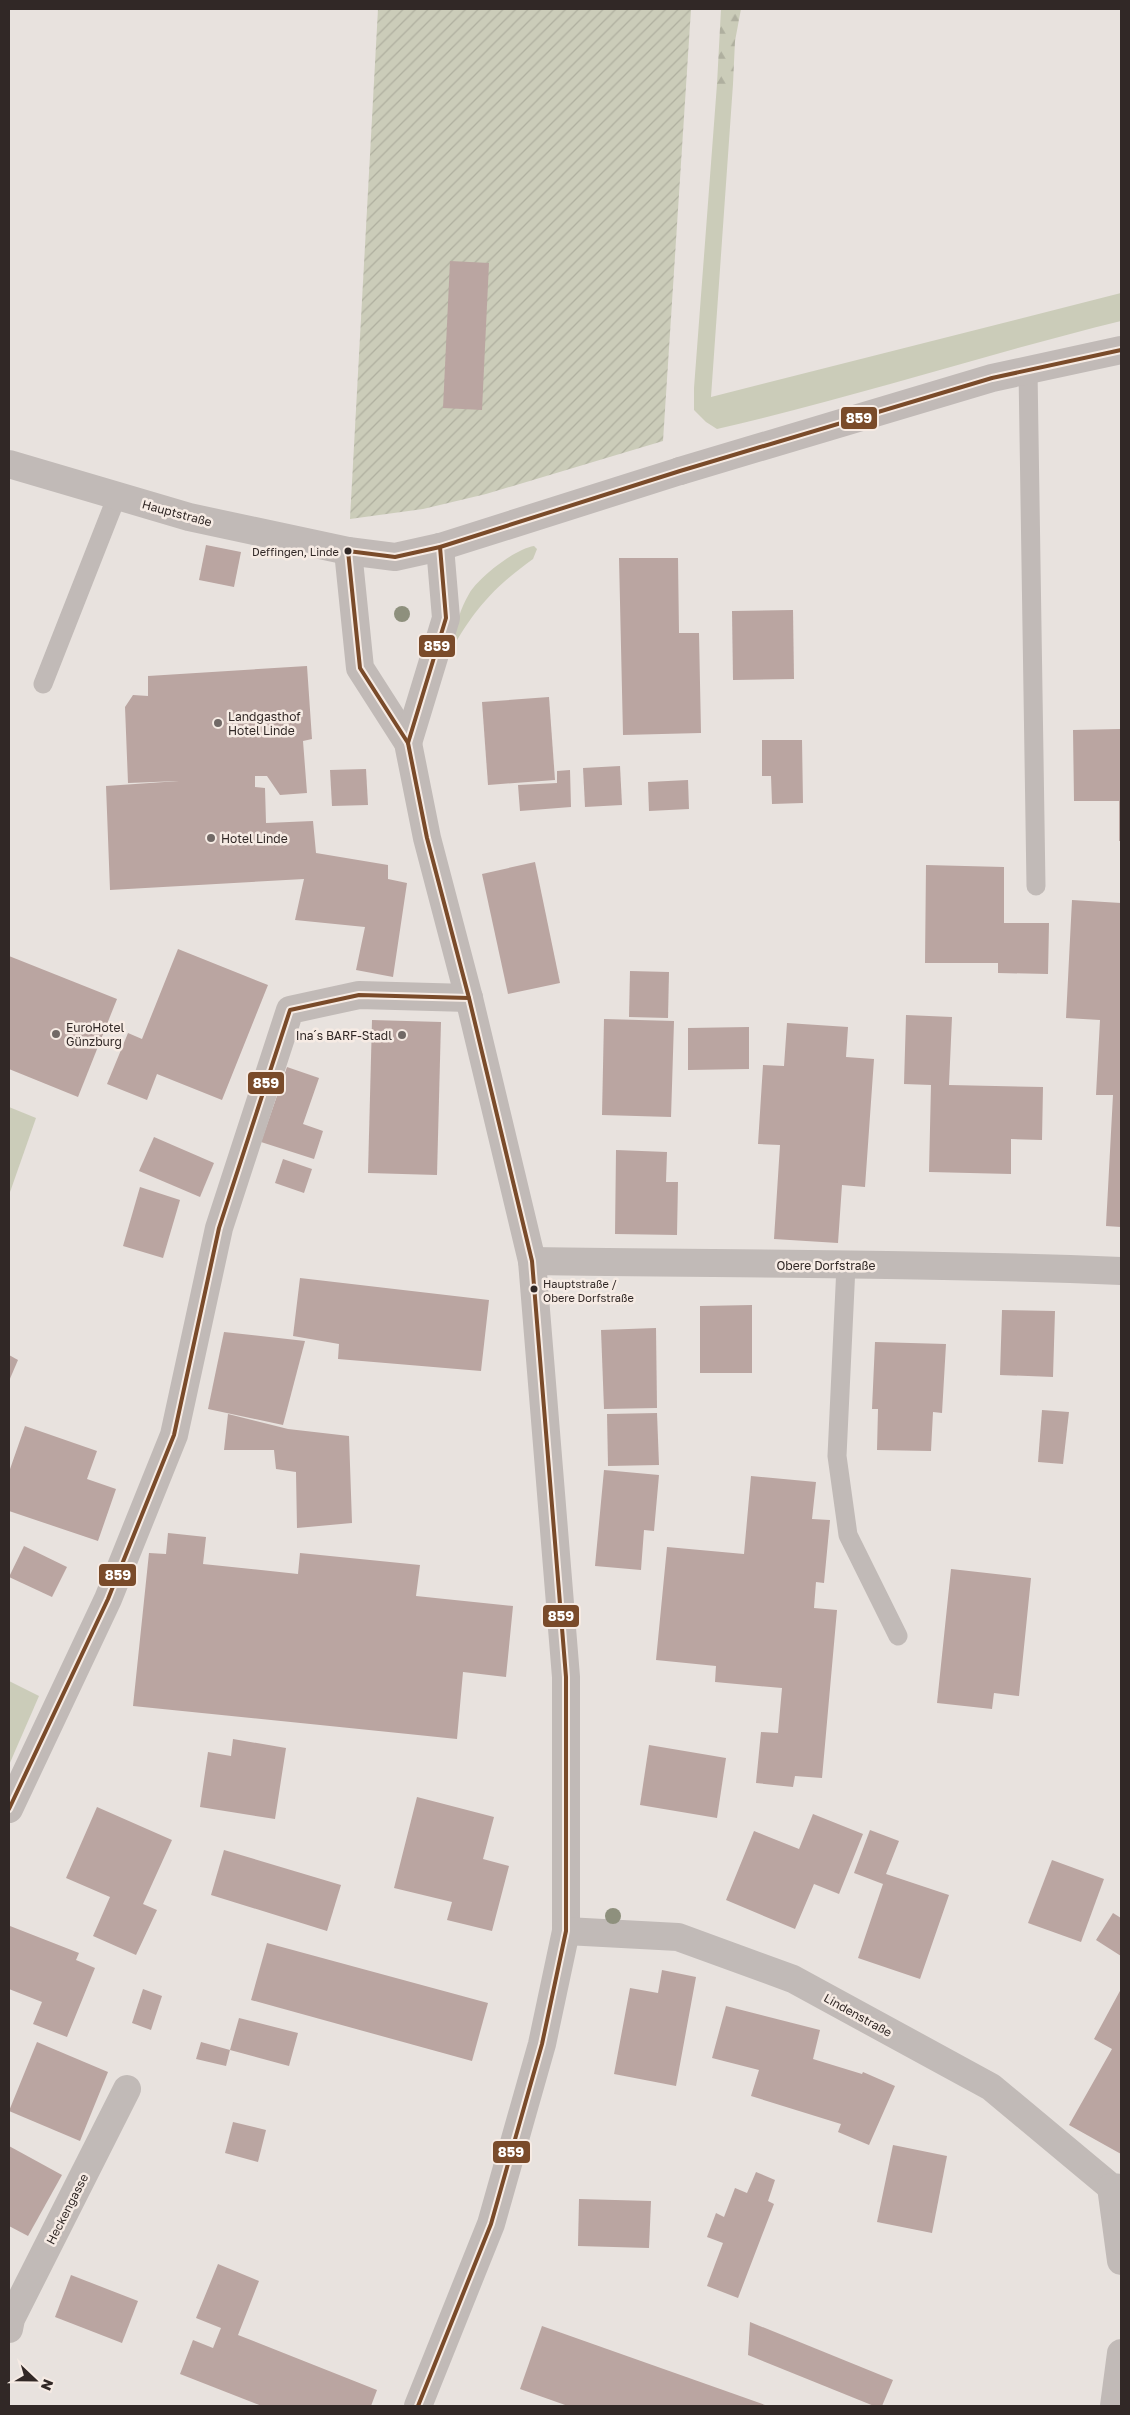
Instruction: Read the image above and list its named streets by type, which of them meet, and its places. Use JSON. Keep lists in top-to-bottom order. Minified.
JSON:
{"streets":{"street":["Hauptstraße","Obere Dorfstraße","Lindenstraße","Heckengasse"]},"places":["Deffingen, Linde","Landgasthof Hotel Linde","Hotel Linde","EuroHotel Günzburg","Ina´s BARF-Stadl","Hauptstraße / Obere Dorfstraße"],"lines":["transit line 859"],"north":"right"}
